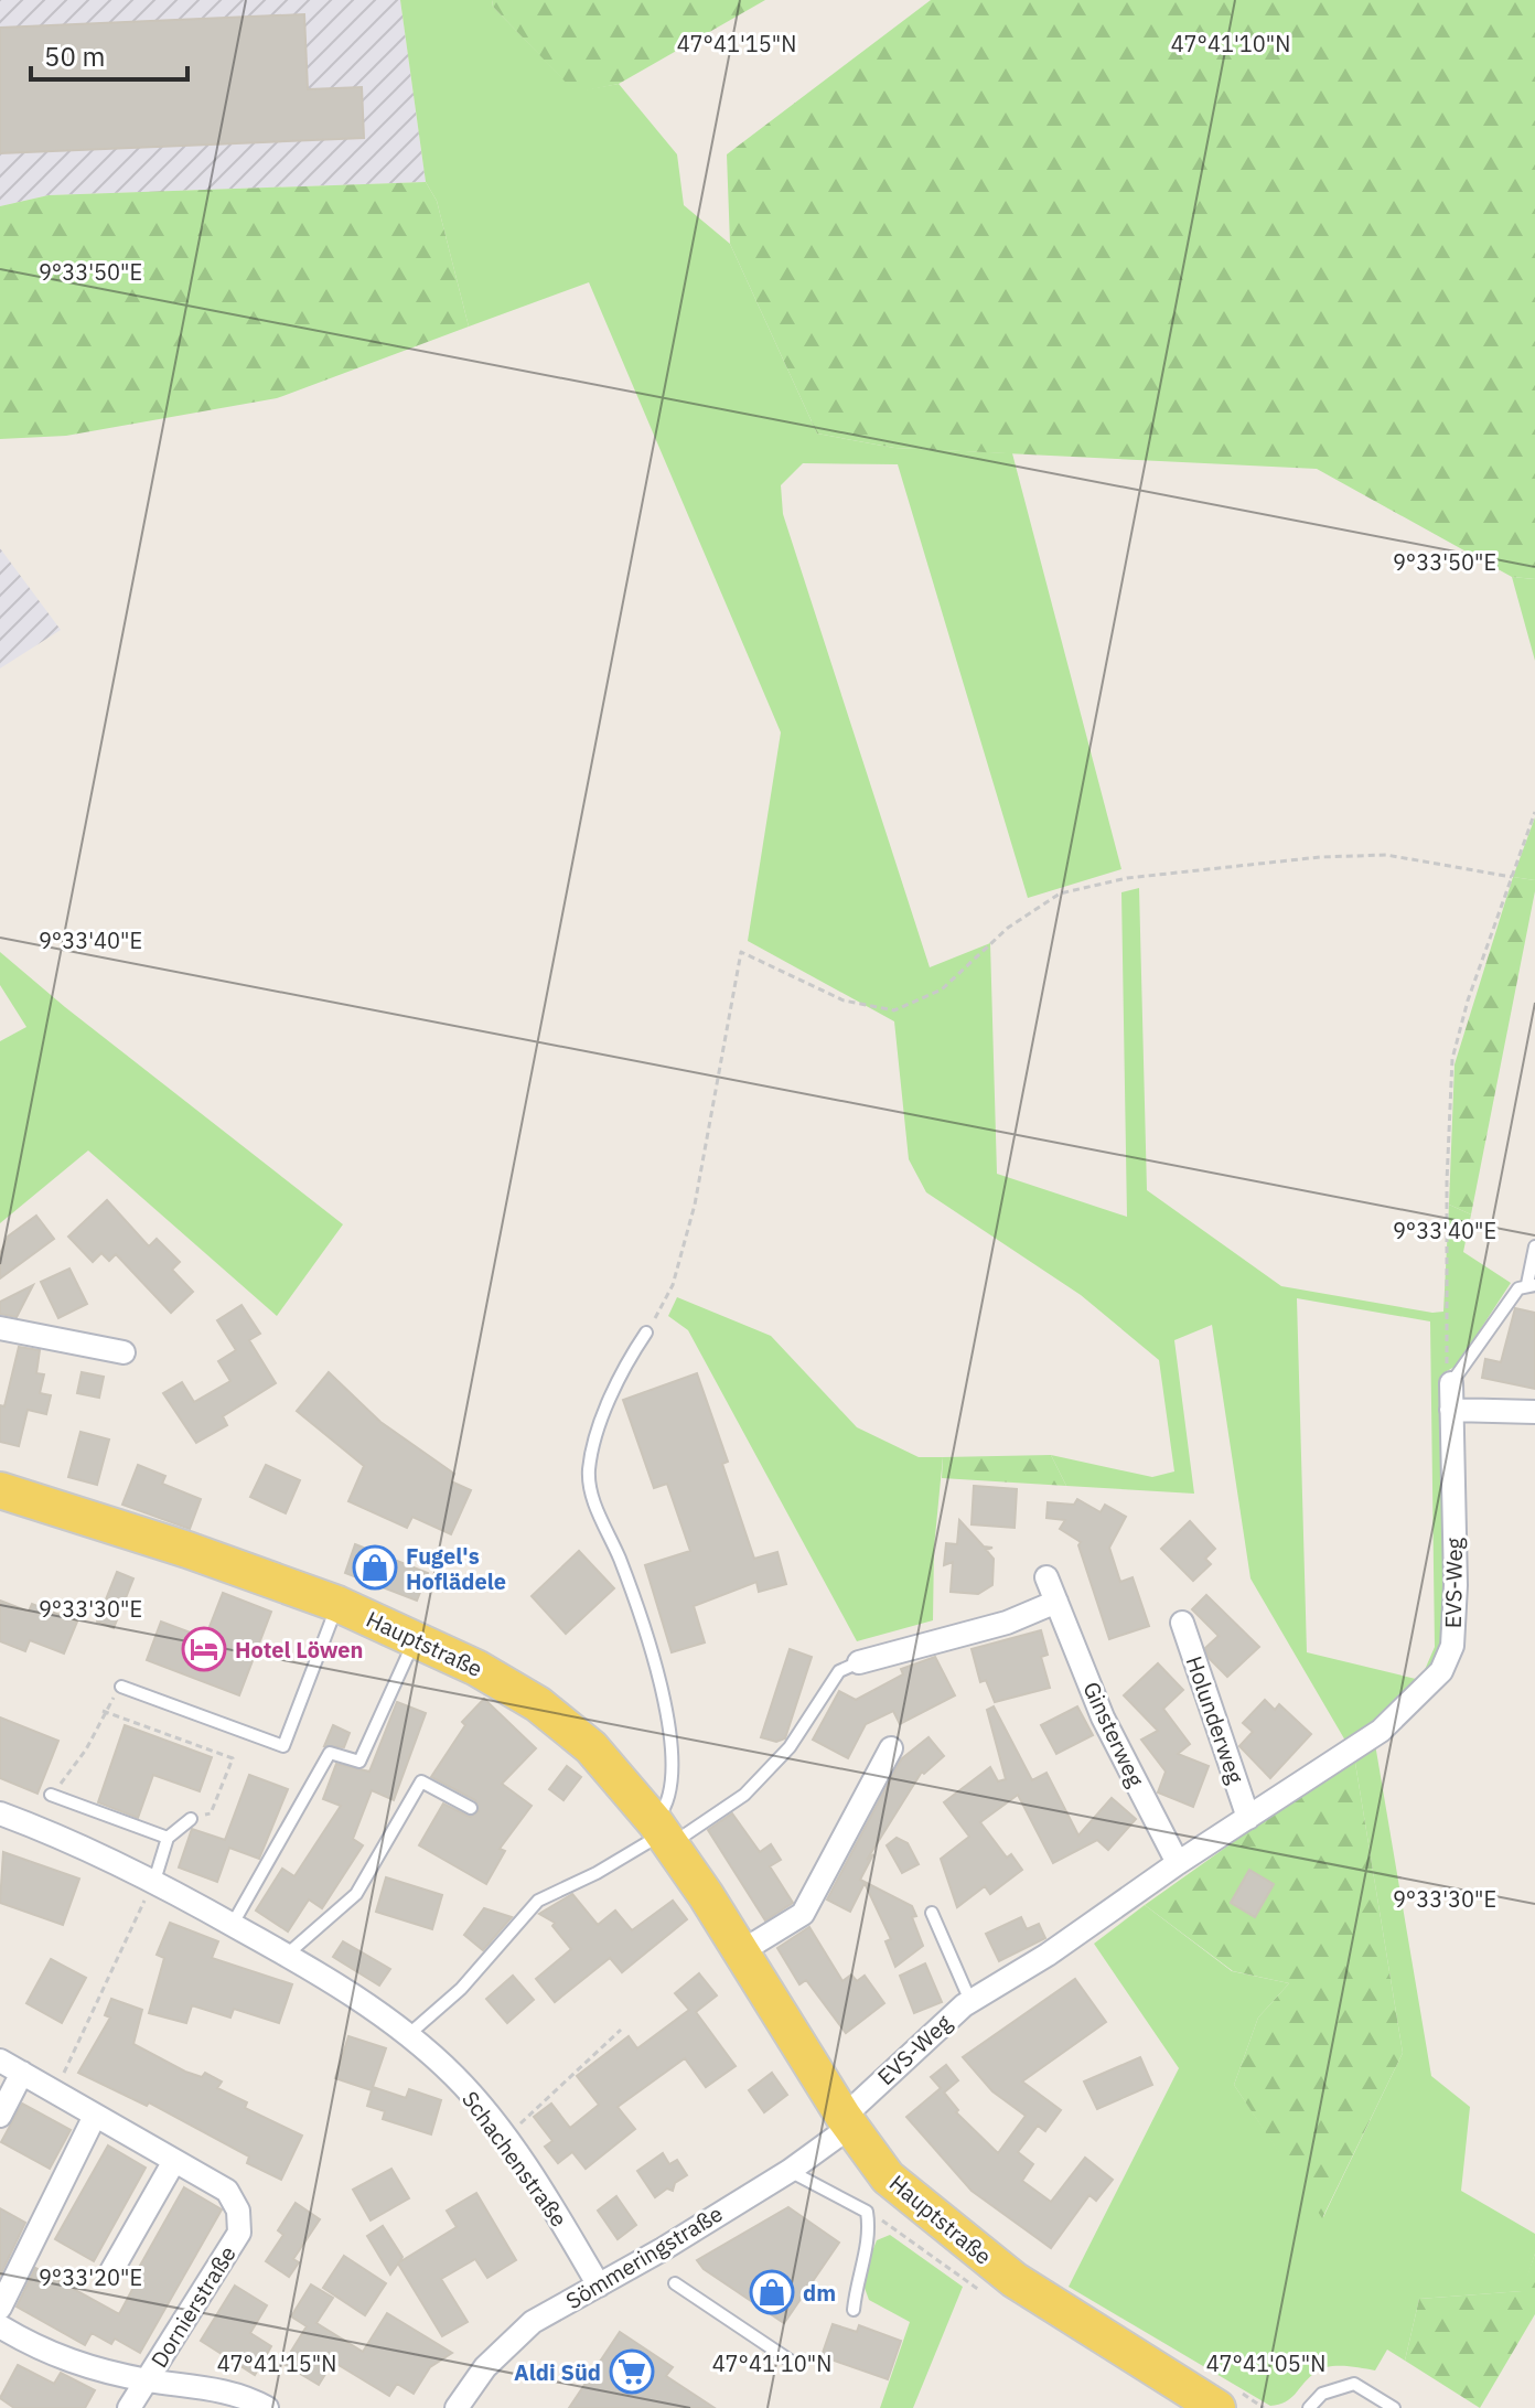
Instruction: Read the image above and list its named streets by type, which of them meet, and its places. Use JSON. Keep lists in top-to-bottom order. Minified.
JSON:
{"streets":{"main road":["Hauptstraße"],"street":["EVS-Weg","Holunderweg","Ginsterweg","Schachenstraße","Sömmeringstraße","Dornierstraße"]},"crossings":[["EVS-Weg","Hauptstraße"],["EVS-Weg","Holunderweg"],["EVS-Weg","Ginsterweg"],["EVS-Weg","Sömmeringstraße"],["Hauptstraße","Sömmeringstraße"],["Schachenstraße","Sömmeringstraße"]],"places":{"shop":["Fugel's Hoflädele","dm"],"hotel":["Hotel Löwen"],"supermarket":["Aldi Süd"]},"scale_bar":"50 m","coordinates":["47°41'15\"N","47°41'10\"N","9°33'50\"E","9°33'40\"E","9°33'30\"E","9°33'20\"E","47°41'05\"N"]}
